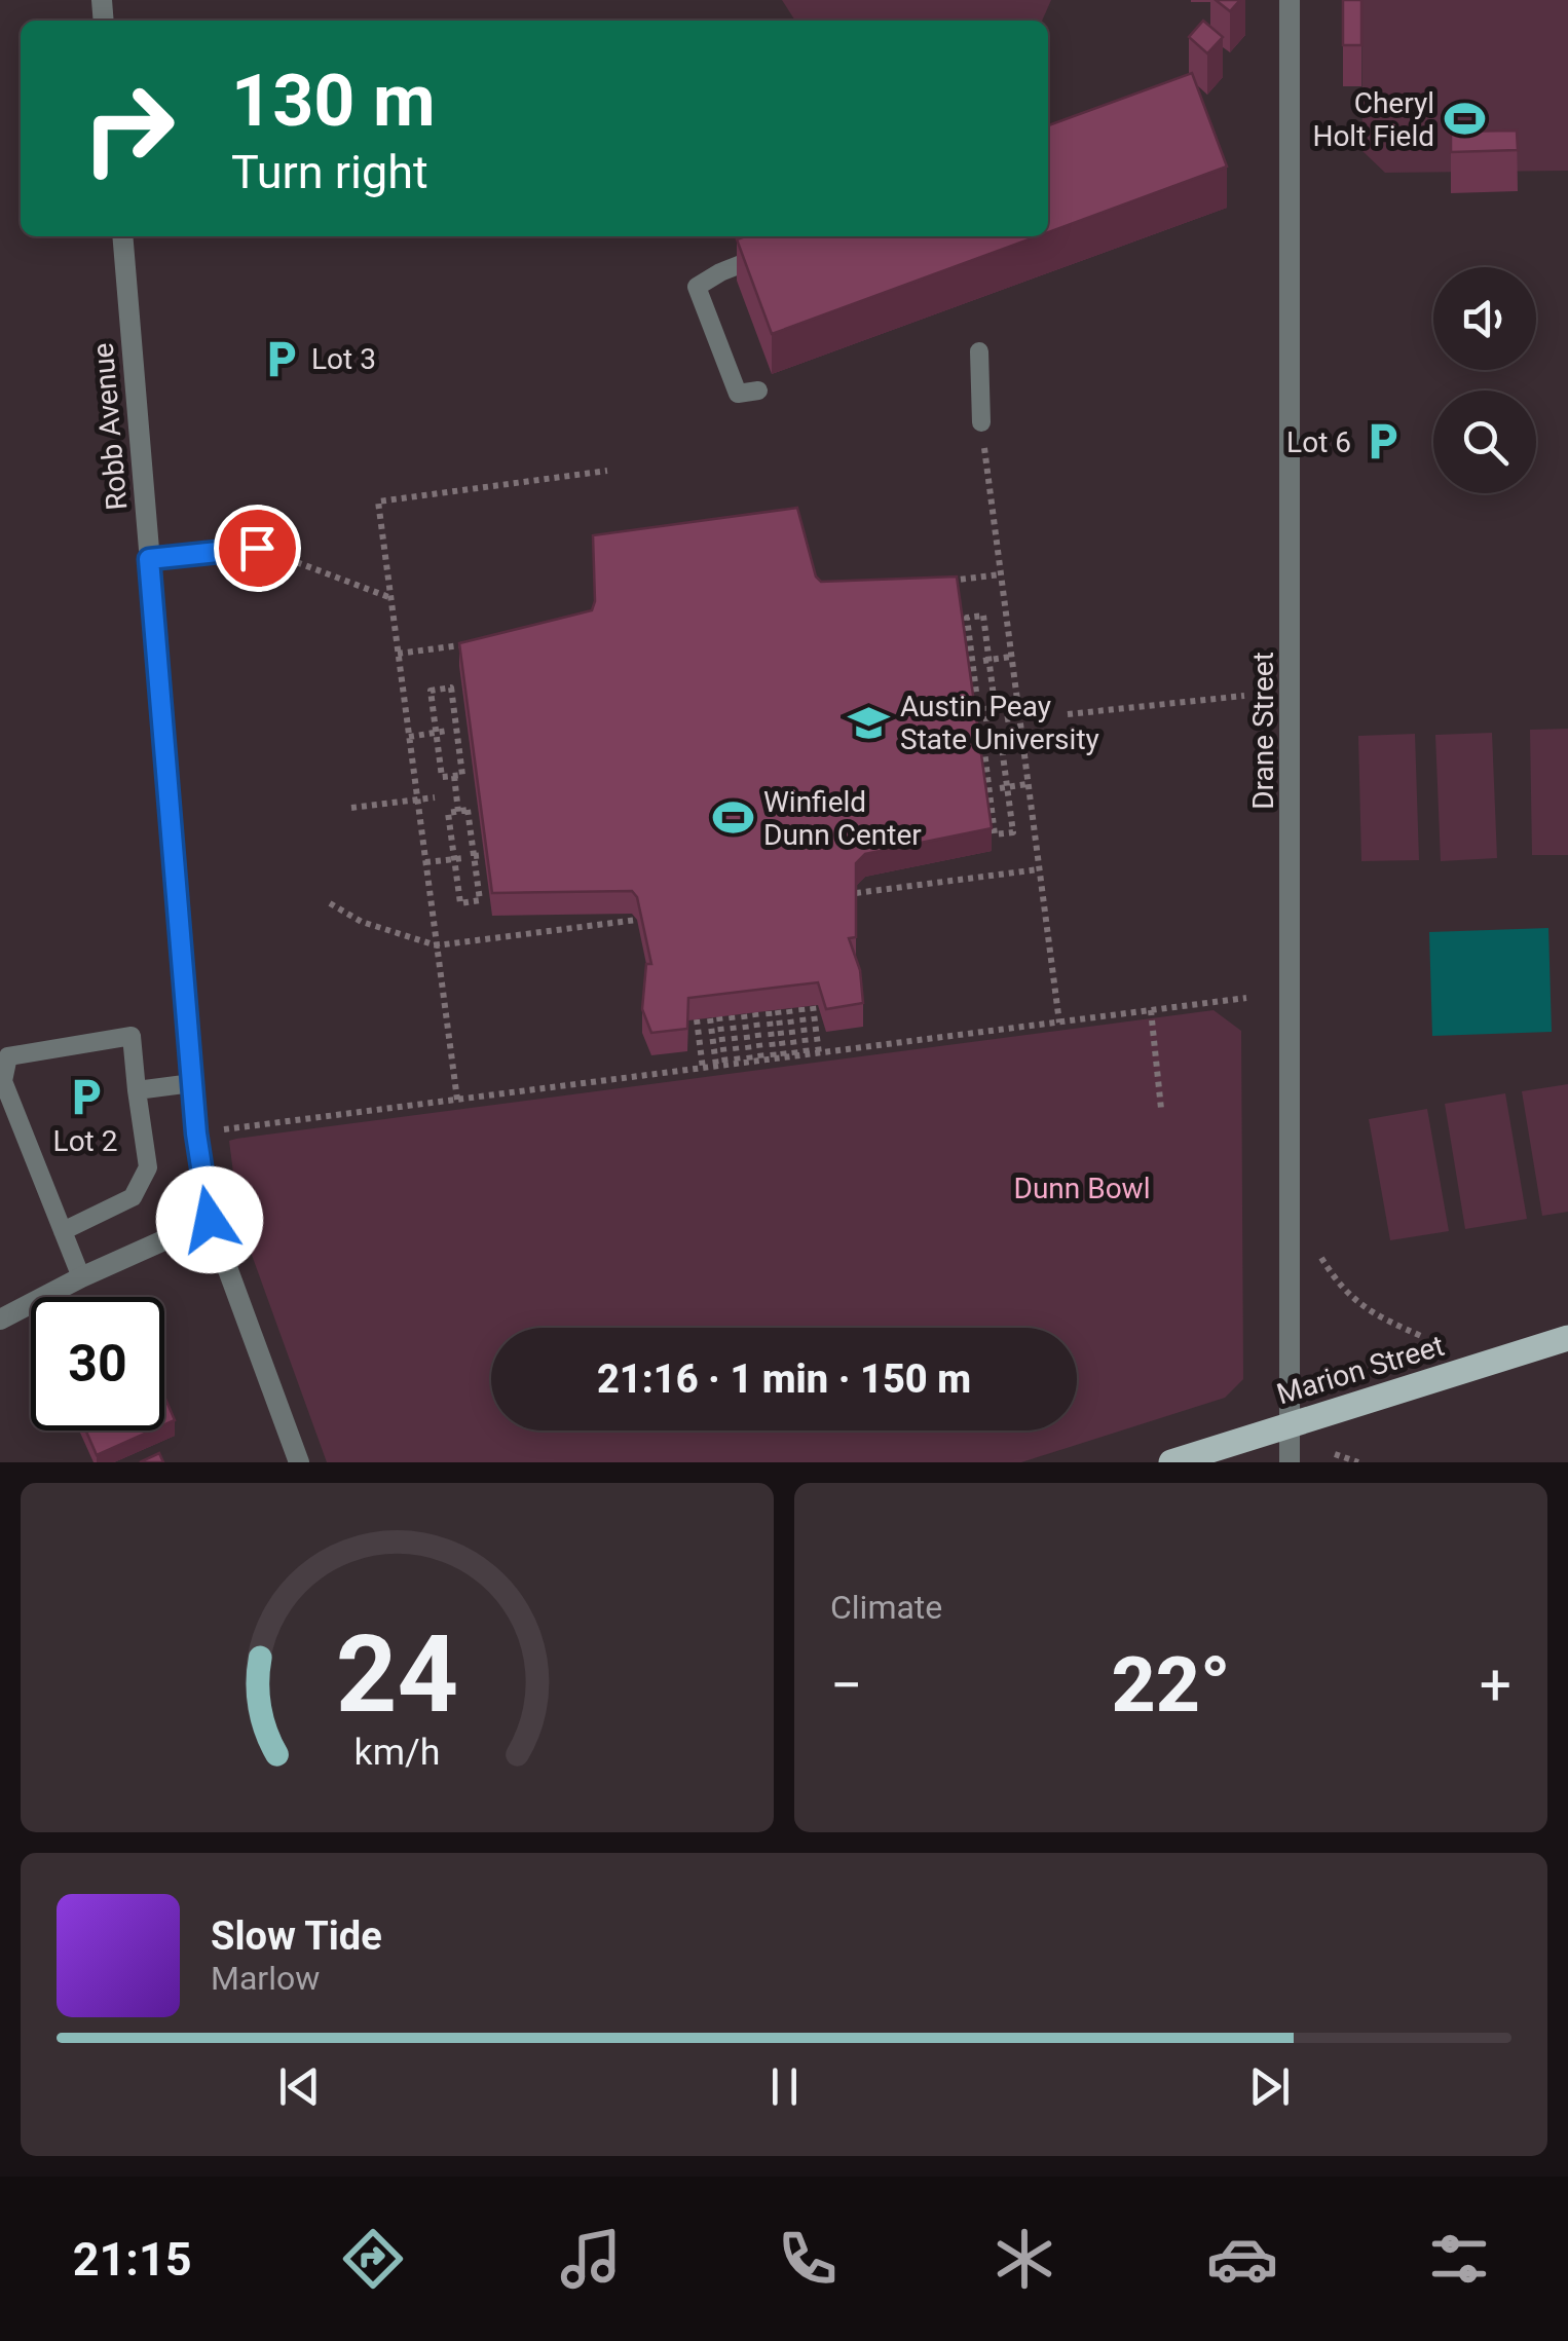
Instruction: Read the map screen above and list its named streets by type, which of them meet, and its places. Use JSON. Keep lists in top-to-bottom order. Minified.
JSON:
{"streets":{"main road":["Marion Street"],"street":["Robb Avenue","Drane Street"]},"crossings":[["Drane Street","Marion Street"]],"parks":["Dunn Bowl"],"places":{"sports":["Cheryl Holt Field","Winfield Dunn Center"],"parking":["Lot 3","Lot 6","Lot 2"],"school or university":["Austin Peay State University"]},"page":{"turn":["130 m","Turn right"],"limit":"30","trip":"21:16 · 1 min · 150 m","tile":"Climate","heat":["−","22°","+"],"song":["Slow Tide","Marlow"],"tabs":"21:15","gauge":["24","km/h"]}}
